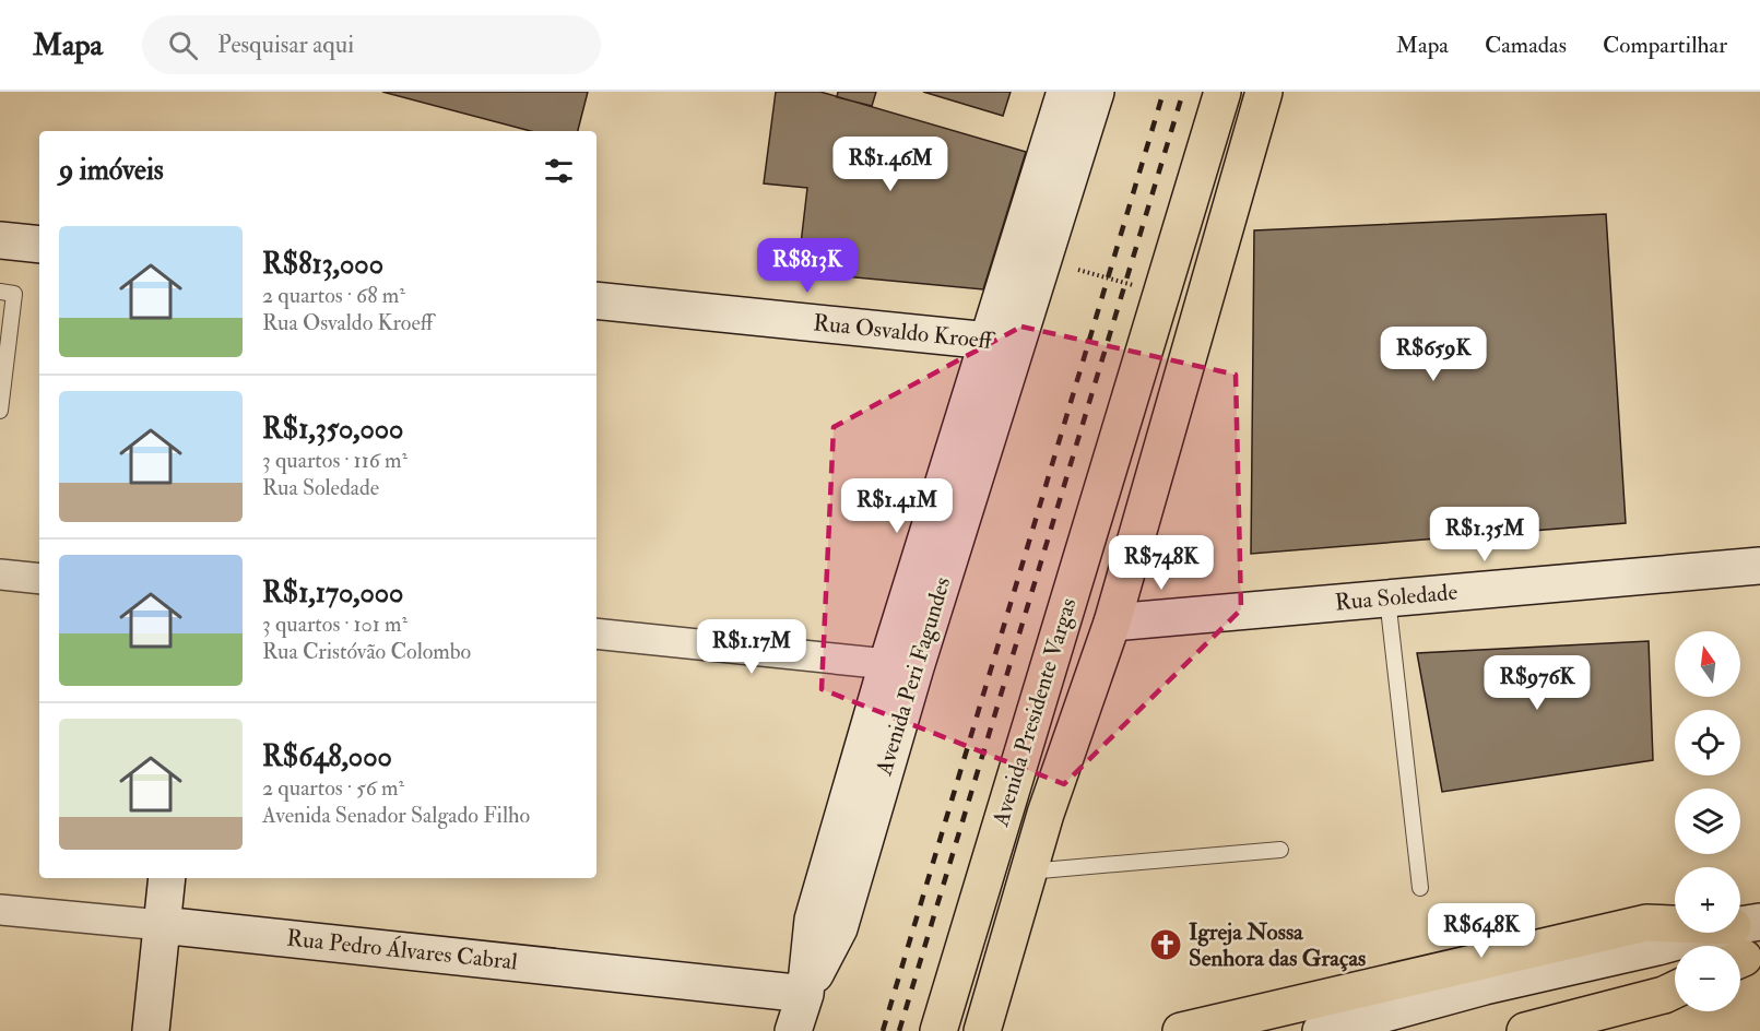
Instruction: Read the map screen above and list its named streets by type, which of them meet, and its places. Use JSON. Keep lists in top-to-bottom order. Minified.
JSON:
{"streets":{"main road":["Rua Osvaldo Kroeff","Rua Soledade","Avenida Peri Fagundes","Avenida Presidente Vargas","Rua Pedro Álvares Cabral"]},"crossings":[["Rua Osvaldo Kroeff","Avenida Peri Fagundes"],["Rua Soledade","Avenida Presidente Vargas"],["Avenida Peri Fagundes","Rua Pedro Álvares Cabral"]],"places":{"church":["Igreja Nossa Senhora das Graças"]},"north":"top","page":{"header":"Mapa","search":"Pesquisar aqui","nav":["Mapa","Camadas","Compartilhar"],"heading":"9 imóveis","price":["R$1.46M","R$813K","R$659K","R$1.41M","R$1.35M","R$748K","R$1.17M","R$976K","R$648K"],"list":[{"name":"R$813,000","note":"2 quartos · 68 m² · Rua Osvaldo Kroeff"},{"name":"R$1,350,000","note":"3 quartos · 116 m² · Rua Soledade"},{"name":"R$1,170,000","note":"3 quartos · 101 m² · Rua Cristóvão Colombo"},{"name":"R$648,000","note":"2 quartos · 56 m² · Avenida Senador Salgado Filho"}],"map_buttons":["+","−"]}}
